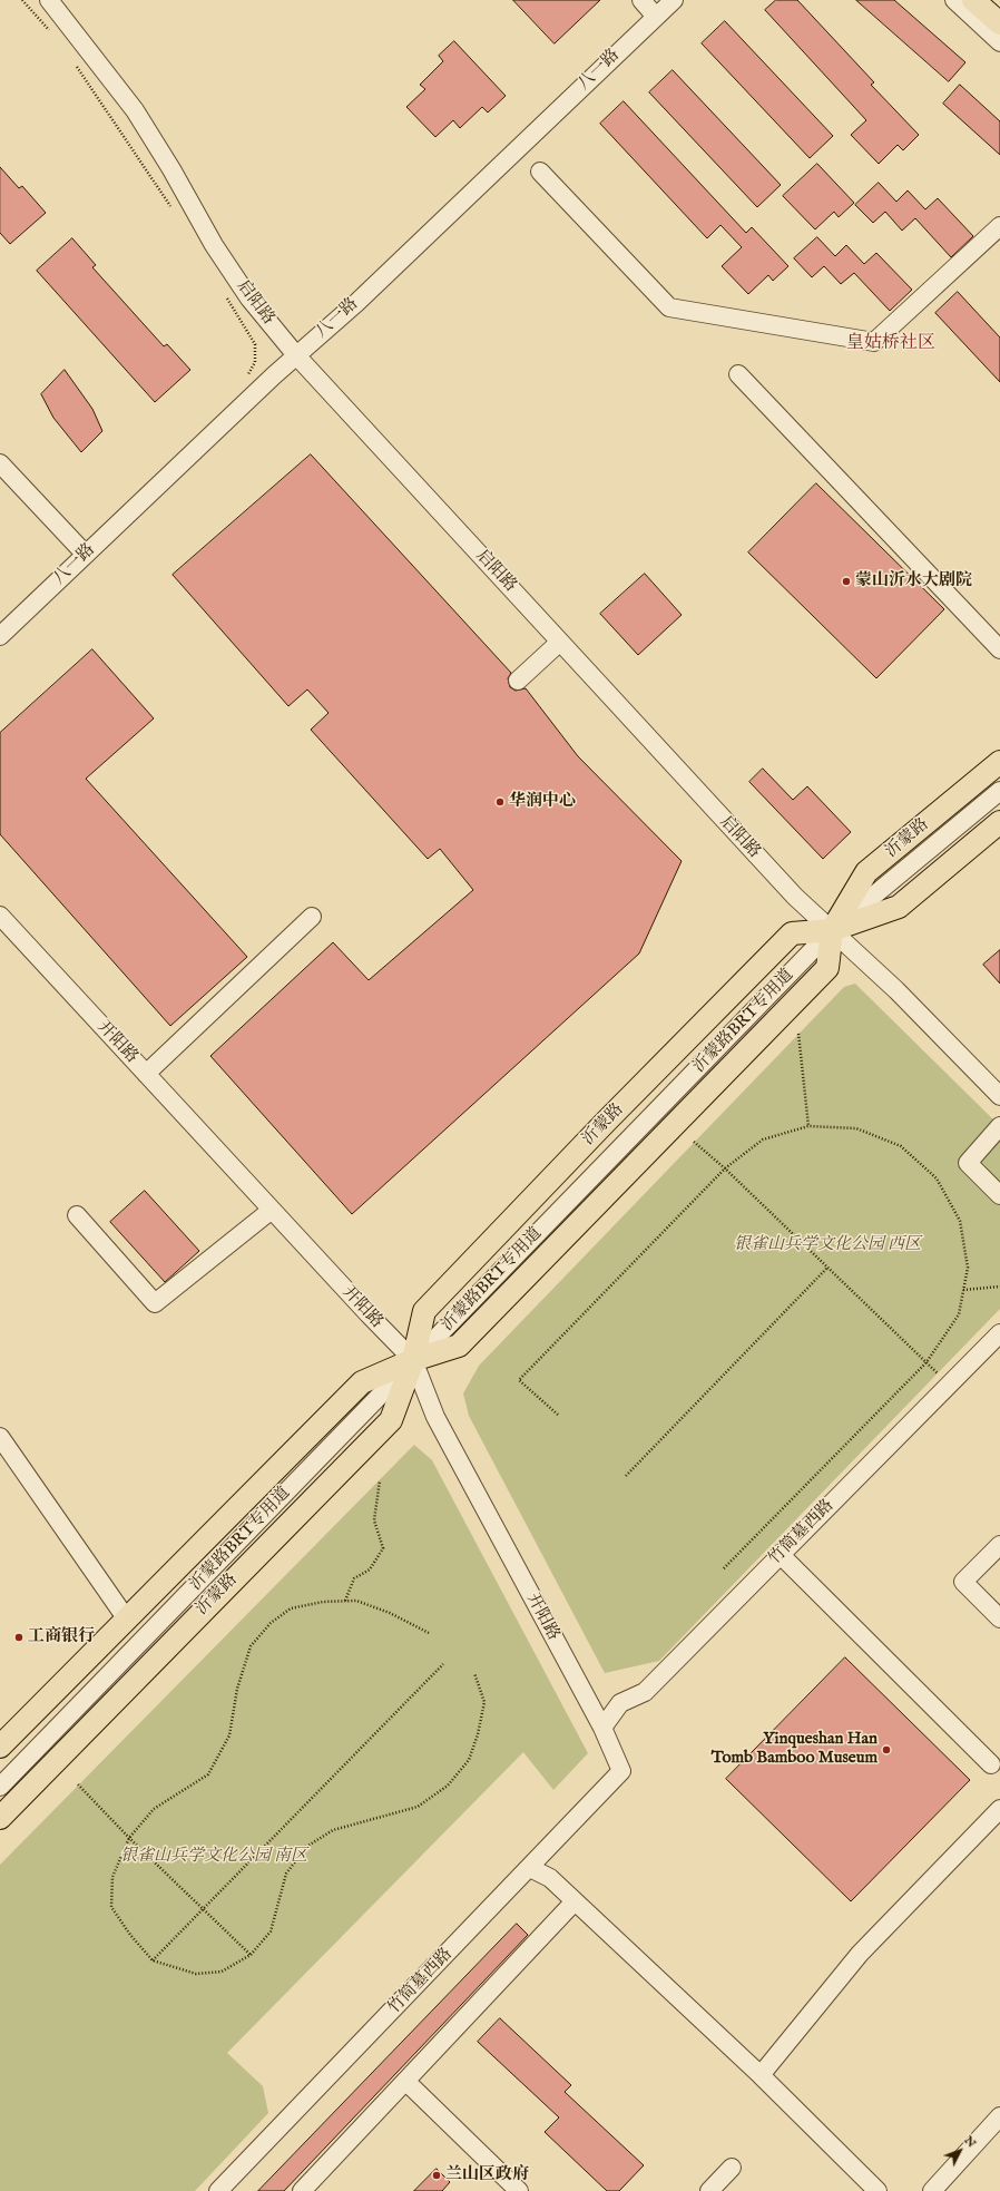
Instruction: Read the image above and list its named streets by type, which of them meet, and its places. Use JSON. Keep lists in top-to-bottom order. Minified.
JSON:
{"streets":{"main road":["沂蒙路"],"street":["八一路","启阳路","沂蒙路BRT专用道","开阳路","竹简墓西路"]},"crossings":[["八一路","启阳路"],["启阳路","沂蒙路"],["沂蒙路","沂蒙路BRT专用道"],["沂蒙路","开阳路"],["沂蒙路BRT专用道","开阳路"],["开阳路","竹简墓西路"]],"districts":["皇姑桥社区"],"parks":["银雀山兵学文化公园 西区","银雀山兵学文化公园 南区"],"places":["蒙山沂水大剧院","华润中心","工商银行","Yinqueshan Han Tomb Bamboo Museum","兰山区政府"],"north":"top right"}
